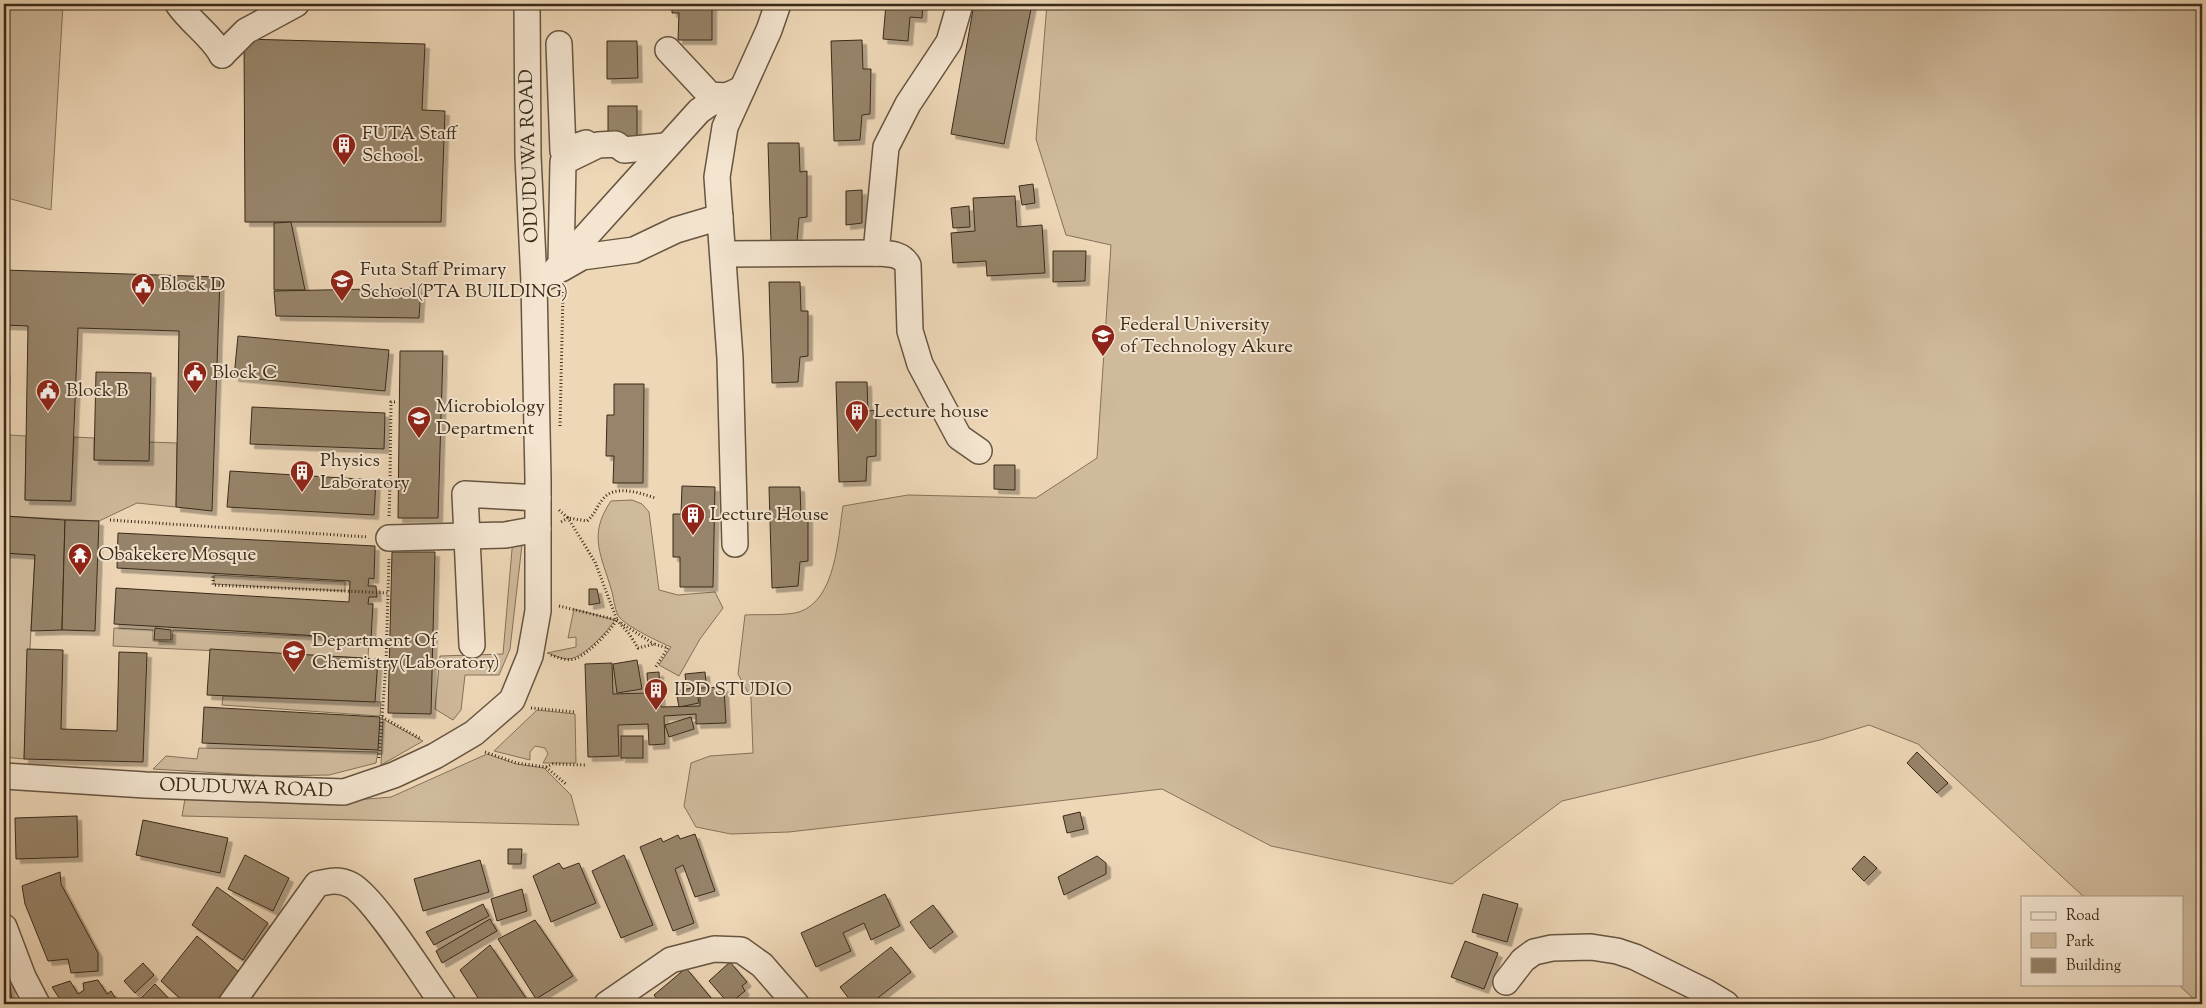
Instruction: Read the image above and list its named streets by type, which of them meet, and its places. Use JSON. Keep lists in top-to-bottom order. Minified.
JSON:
{"streets":{"street":["ODUDUWA ROAD"]},"places":{"building":["FUTA Staff School.","Lecture house","Physics Laboratory","Lecture House","IDD STUDIO"],"school or university":["Futa Staff Primary School(PTA BUILDING)","Federal University of Technology Akure","Microbiology Department","Department Of Chemistry(Laboratory)"],"public building":["Block D","Block C","Block B"],"temple":["Obakekere Mosque"]},"legend":["Road","Park","Building"]}
